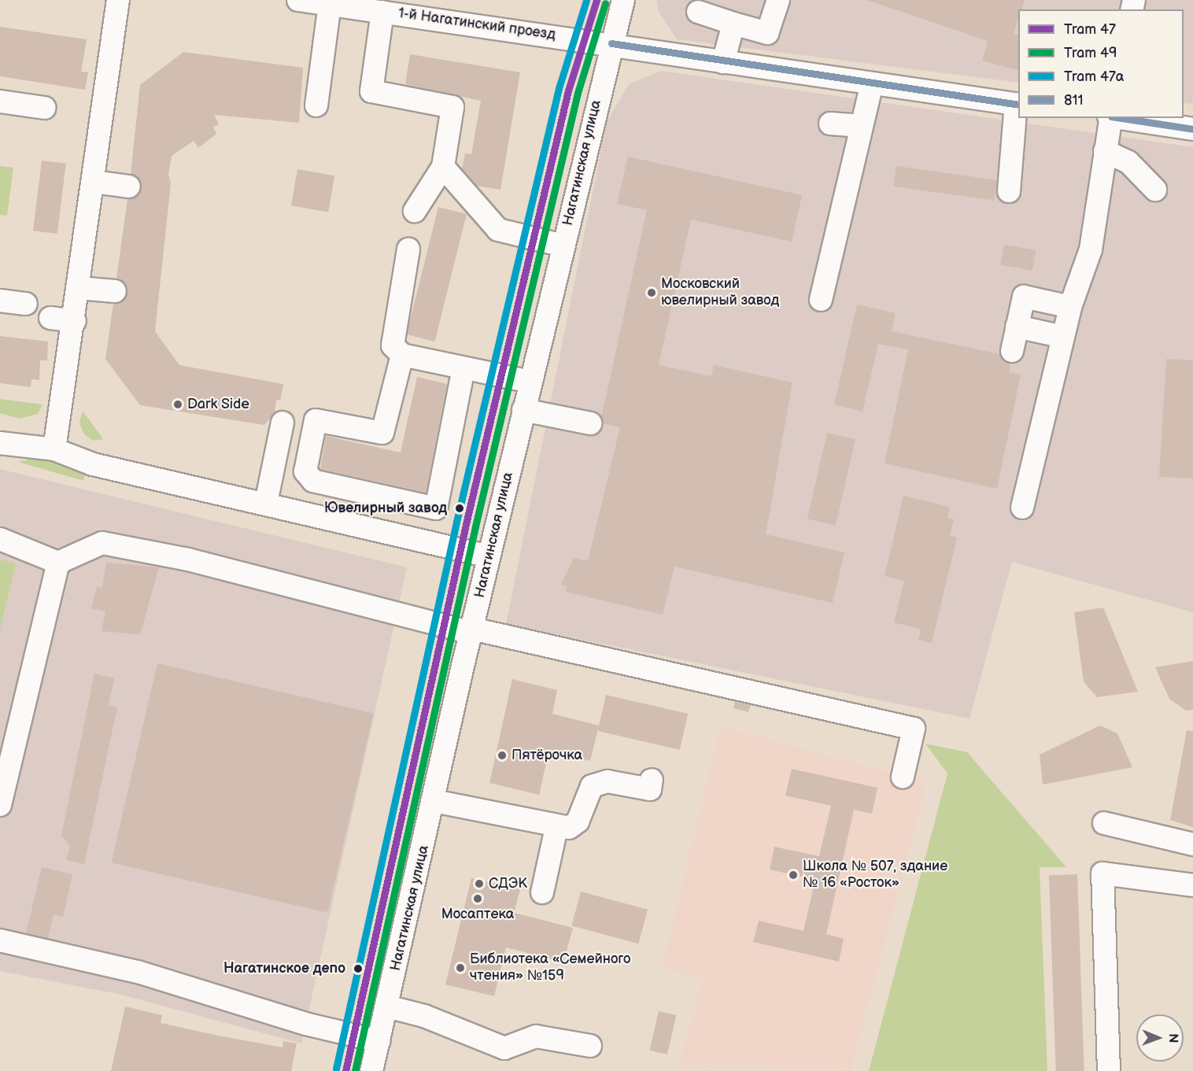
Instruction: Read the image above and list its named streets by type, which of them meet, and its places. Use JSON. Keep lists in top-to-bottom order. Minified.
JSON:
{"streets":{"street":["1-й Нагатинский проезд","Нагатинская улица"]},"crossings":[["1-й Нагатинский проезд","Нагатинская улица"]],"places":["Московский ювелирный завод","Dark Side","Ювелирный завод","Пятёрочка","Школа № 507, здание № 16 «Росток»","СДЭК","Мосаптека","Библиотека «Семейного чтения» №159","Нагатинское депо"],"lines":["tram line 47","tram line 47а","tram line 49","transit line 811"],"legend":["Tram 47","Tram 49","Tram 47а","811"],"north":"right"}
